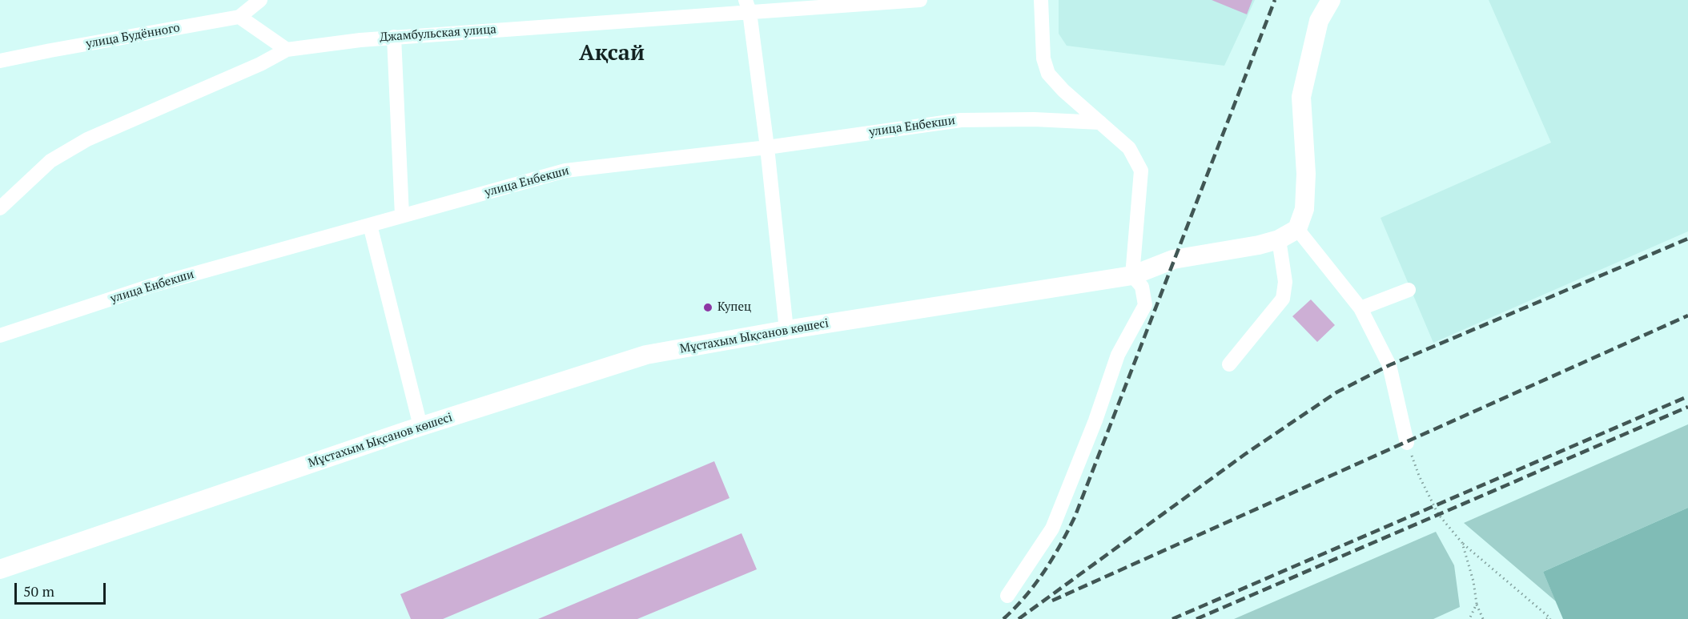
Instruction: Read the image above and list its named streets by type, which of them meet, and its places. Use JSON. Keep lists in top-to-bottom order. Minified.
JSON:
{"streets":{"main road":["Мұстахым Ықсанов көшесі"],"street":["Джамбульская улица","улица Будённого","улица Енбекши"]},"districts":["Ақсай"],"places":["Купец"],"scale_bar":"50 m"}
